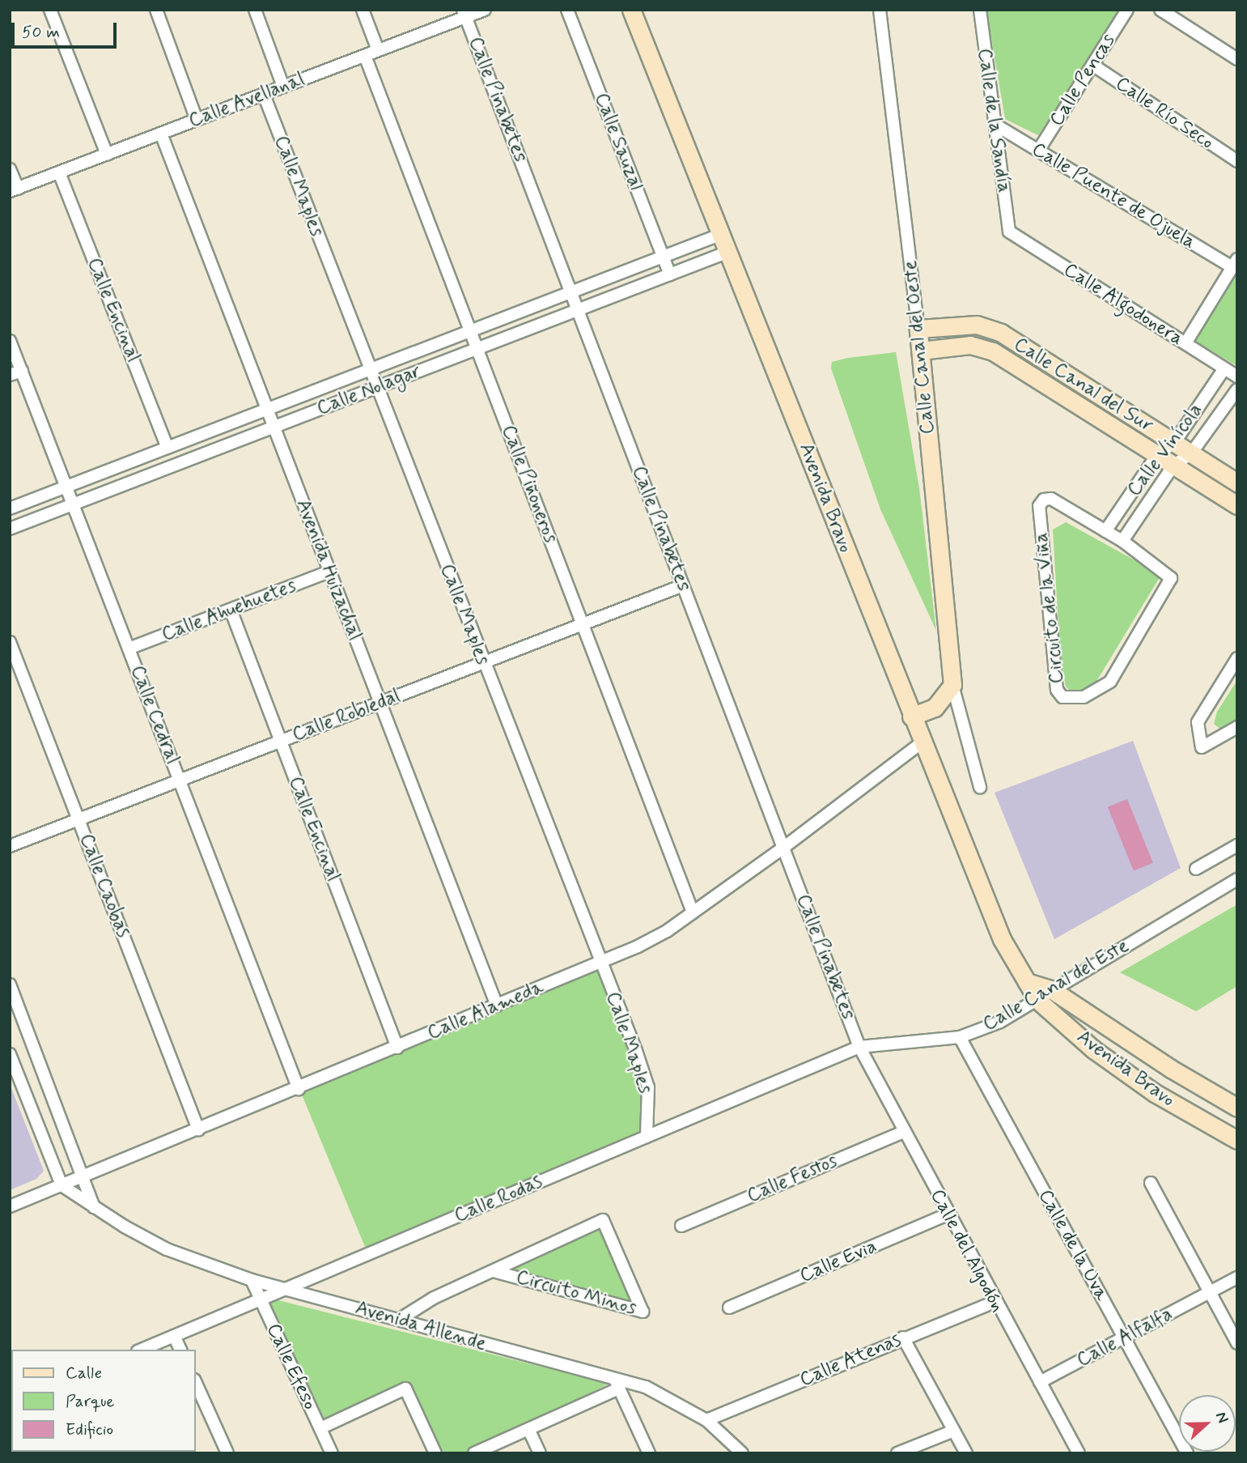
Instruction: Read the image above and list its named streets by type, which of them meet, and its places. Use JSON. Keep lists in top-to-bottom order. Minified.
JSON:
{"streets":{"main road":["Calle Canal del Oeste","Calle Canal del Sur","Avenida Bravo"],"street":["Calle Pencas","Calle Pinabetes","Calle Avellanal","Calle Río Seco","Calle de la Sandía","Calle Sauzal","Calle Maples","Calle Puente de Ojuela","Calle Algodonera","Calle Encinal","Calle Nolagar","Calle Vinícola","Calle Piñoneros","Avenida Huizachal","Circuito de la Viña","Calle Ahuehuetes","Calle Cedral","Calle Robledal","Calle Caobas","Calle Canal del Este","Calle Alameda","Calle Festos","Calle Rodas","Calle de la Uva","Calle del Algodón","Calle Evia","Circuito Minos","Avenida Allende","Calle Alfalfa","Calle Atenas","Calle Efeso"]},"crossings":[["Calle Pencas","Calle Río Seco"],["Calle Pencas","Calle Puente de Ojuela"],["Calle Pinabetes","Calle Avellanal"],["Calle Pinabetes","Calle Nolagar"],["Calle Pinabetes","Calle Robledal"],["Calle Pinabetes","Calle Canal del Este"],["Calle Pinabetes","Calle Alameda"],["Calle Pinabetes","Calle Rodas"],["Calle Pinabetes","Calle del Algodón"],["Calle Avellanal","Calle Maples"],["Calle Avellanal","Calle Encinal"],["Calle Avellanal","Calle Piñoneros"],["Calle Avellanal","Avenida Huizachal"],["Calle de la Sandía","Calle Puente de Ojuela"],["Calle de la Sandía","Calle Algodonera"],["Calle Sauzal","Calle Nolagar"],["Calle Maples","Calle Nolagar"],["Calle Maples","Calle Robledal"],["Calle Maples","Calle Alameda"],["Calle Maples","Calle Rodas"],["Calle Algodonera","Calle Vinícola"],["Calle Encinal","Calle Nolagar"],["Calle Encinal","Calle Ahuehuetes"],["Calle Encinal","Calle Robledal"],["Calle Encinal","Calle Alameda"],["Calle Canal del Oeste","Calle Canal del Sur"],["Calle Canal del Sur","Calle Vinícola"],["Calle Nolagar","Calle Piñoneros"],["Calle Nolagar","Avenida Bravo"],["Calle Nolagar","Avenida Huizachal"],["Calle Nolagar","Calle Cedral"],["Calle Vinícola","Circuito de la Viña"],["Calle Piñoneros","Calle Robledal"],["Calle Piñoneros","Calle Alameda"],["Avenida Bravo","Calle Canal del Este"],["Avenida Bravo","Calle Alameda"],["Avenida Huizachal","Calle Ahuehuetes"],["Avenida Huizachal","Calle Robledal"],["Avenida Huizachal","Calle Alameda"],["Calle Ahuehuetes","Calle Cedral"],["Calle Cedral","Calle Robledal"],["Calle Cedral","Calle Alameda"],["Calle Robledal","Calle Caobas"],["Calle Caobas","Calle Alameda"],["Calle Canal del Este","Calle Rodas"],["Calle Canal del Este","Calle de la Uva"],["Calle Canal del Este","Calle del Algodón"],["Calle Alameda","Avenida Allende"],["Calle Festos","Calle del Algodón"],["Calle Rodas","Calle del Algodón"],["Calle Rodas","Avenida Allende"],["Calle Rodas","Calle Efeso"],["Calle de la Uva","Calle Alfalfa"],["Calle del Algodón","Calle Evia"],["Calle del Algodón","Calle Alfalfa"],["Calle del Algodón","Calle Atenas"],["Circuito Minos","Avenida Allende"],["Avenida Allende","Calle Atenas"],["Avenida Allende","Calle Efeso"]],"legend":["Calle","Parque","Edificio"],"scale_bar":"50 m","north":"right"}
